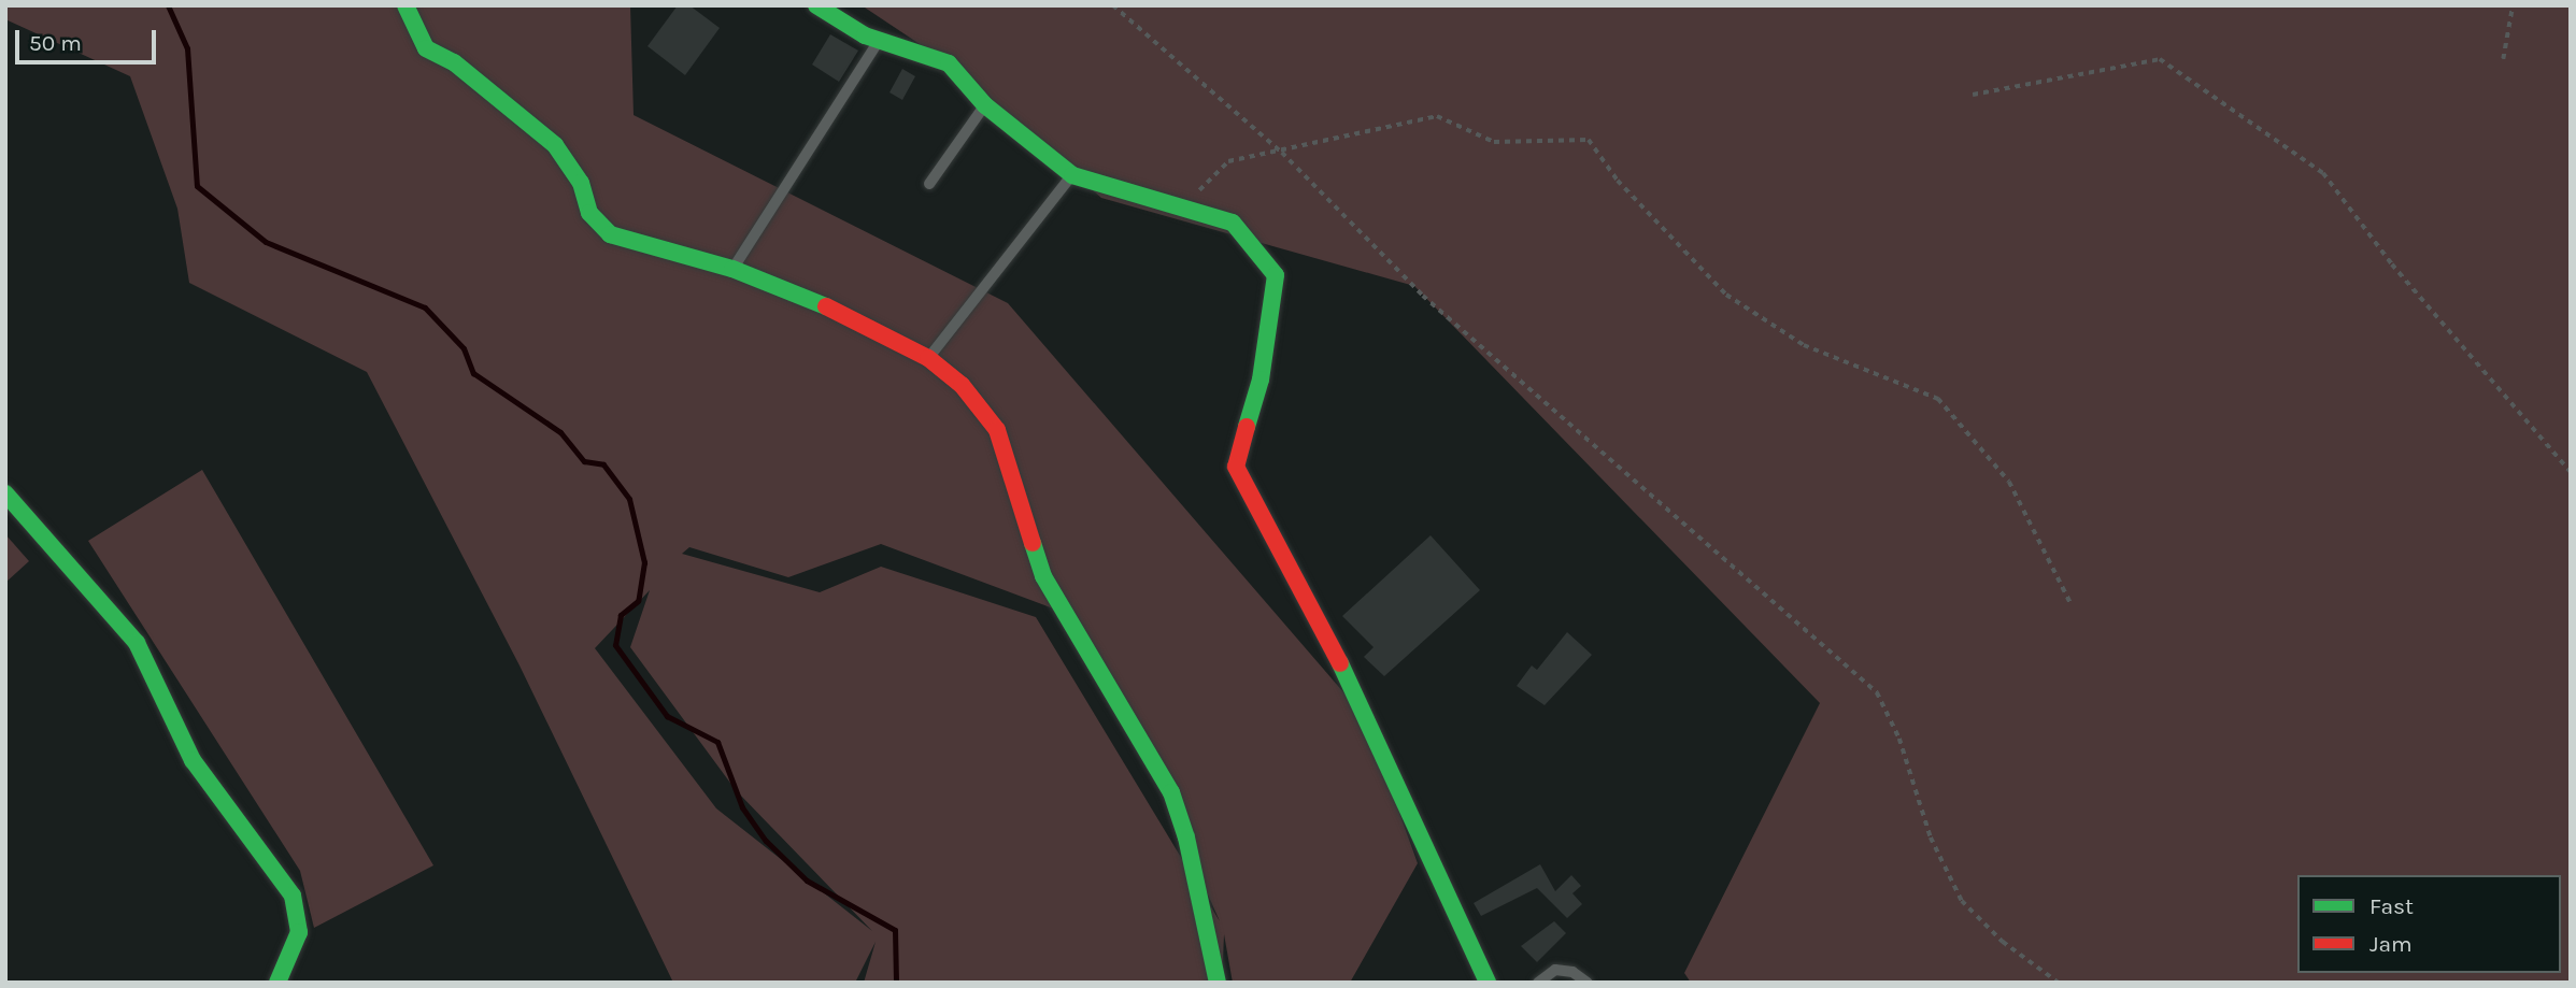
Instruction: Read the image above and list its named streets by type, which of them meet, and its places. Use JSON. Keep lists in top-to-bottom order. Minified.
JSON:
{"legend":["Fast","Jam"],"scale_bar":"50 m"}
